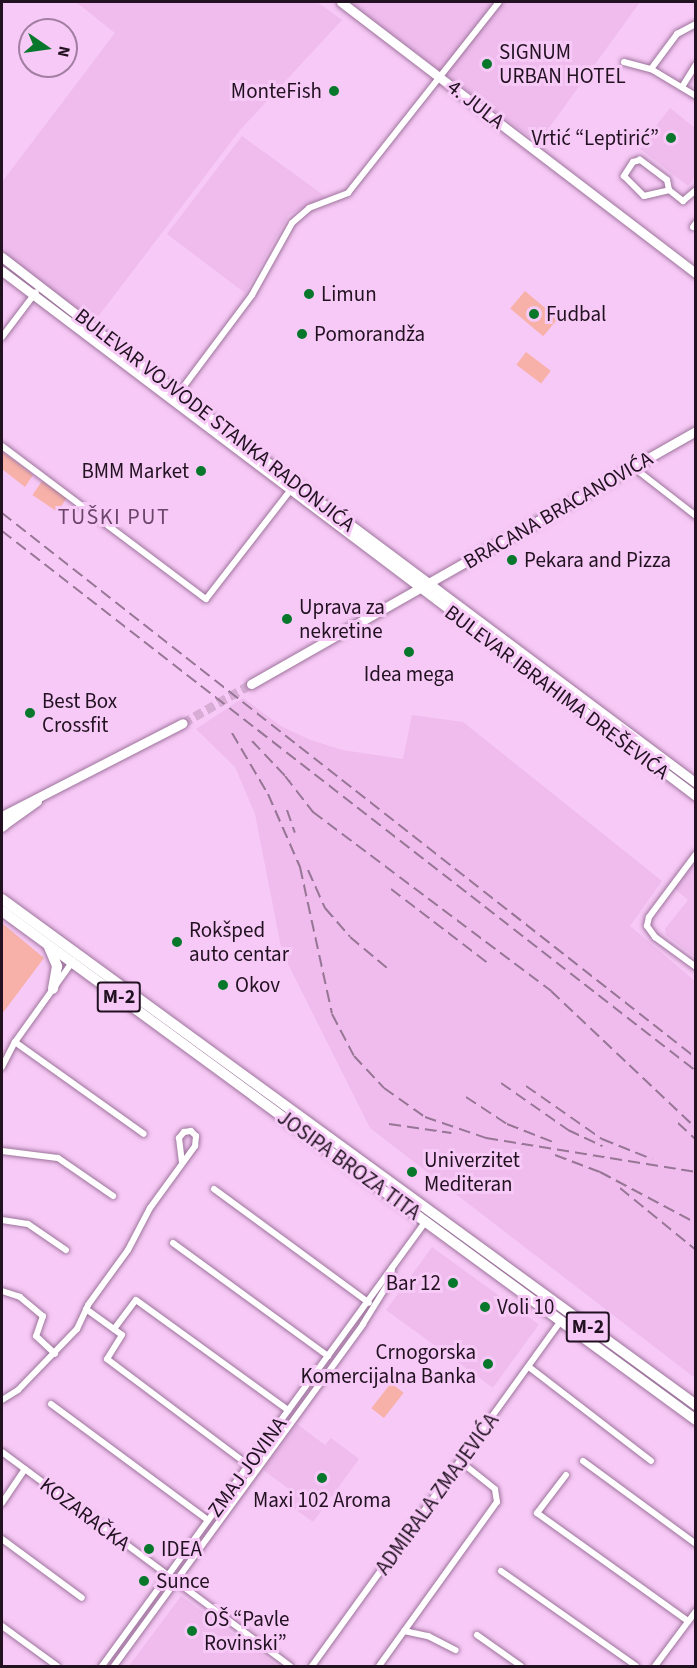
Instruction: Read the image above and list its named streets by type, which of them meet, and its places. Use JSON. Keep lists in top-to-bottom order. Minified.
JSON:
{"streets":{"main road":["M-2","JOSIPA BROZA TITA"],"street":["4. JULA","BULEVAR VOJVODE STANKA RADONJIĆA","BRACANA BRACANOVIĆA","BULEVAR IBRAHIMA DREŠEVIĆA","ZMAJ JOVINA","ADMIRALA ZMAJEVIĆA","KOZARAČKA"]},"crossings":[["BULEVAR VOJVODE STANKA RADONJIĆA","BRACANA BRACANOVIĆA"],["BULEVAR VOJVODE STANKA RADONJIĆA","BULEVAR IBRAHIMA DREŠEVIĆA"],["BRACANA BRACANOVIĆA","BULEVAR IBRAHIMA DREŠEVIĆA"],["JOSIPA BROZA TITA","ZMAJ JOVINA"],["JOSIPA BROZA TITA","ADMIRALA ZMAJEVIĆA"],["ZMAJ JOVINA","KOZARAČKA"]],"districts":["TUŠKI PUT"],"places":["SIGNUM URBAN HOTEL","MonteFish","Vrtić “Leptirić”","Limun","Fudbal","Pomorandža","BMM Market","Pekara and Pizza","Uprava za nekretine","Idea mega","Best Box Crossfit","Rokšped auto centar","Okov","Univerzitet Mediteran","Bar 12","Voli 10","Crnogorska Komercijalna Banka","Maxi 102 Aroma","IDEA","Sunce","OŠ “Pavle Rovinski”"],"north":"right"}
